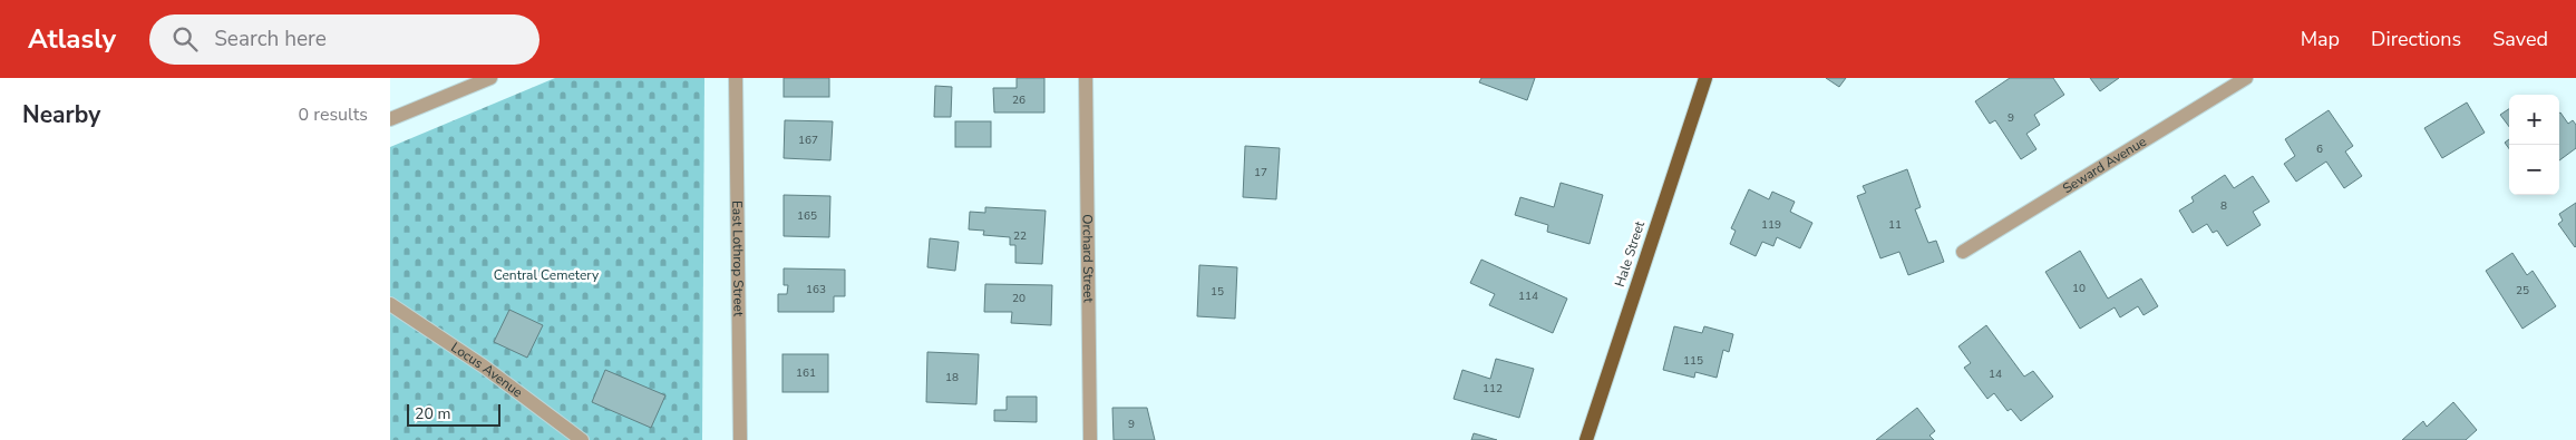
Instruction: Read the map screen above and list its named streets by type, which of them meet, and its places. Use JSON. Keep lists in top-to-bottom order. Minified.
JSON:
{"streets":{"main road":["Hale Street"],"street":["Seward Avenue","East Lothrop Street","Orchard Street","Locus Avenue"]},"parks":["Central Cemetery"],"house_numbers":["26","9","167","6","17","8","165","119","11","22","10","163","25","15","114","20","115","161","14","18","112","9"],"scale_bar":"20 m","page":{"header":"Atlasly","search":"Search here","nav":["Map","Directions","Saved"],"heading":["Nearby","0 results"],"map_buttons":["+","−"],"scale":"20 m"}}
